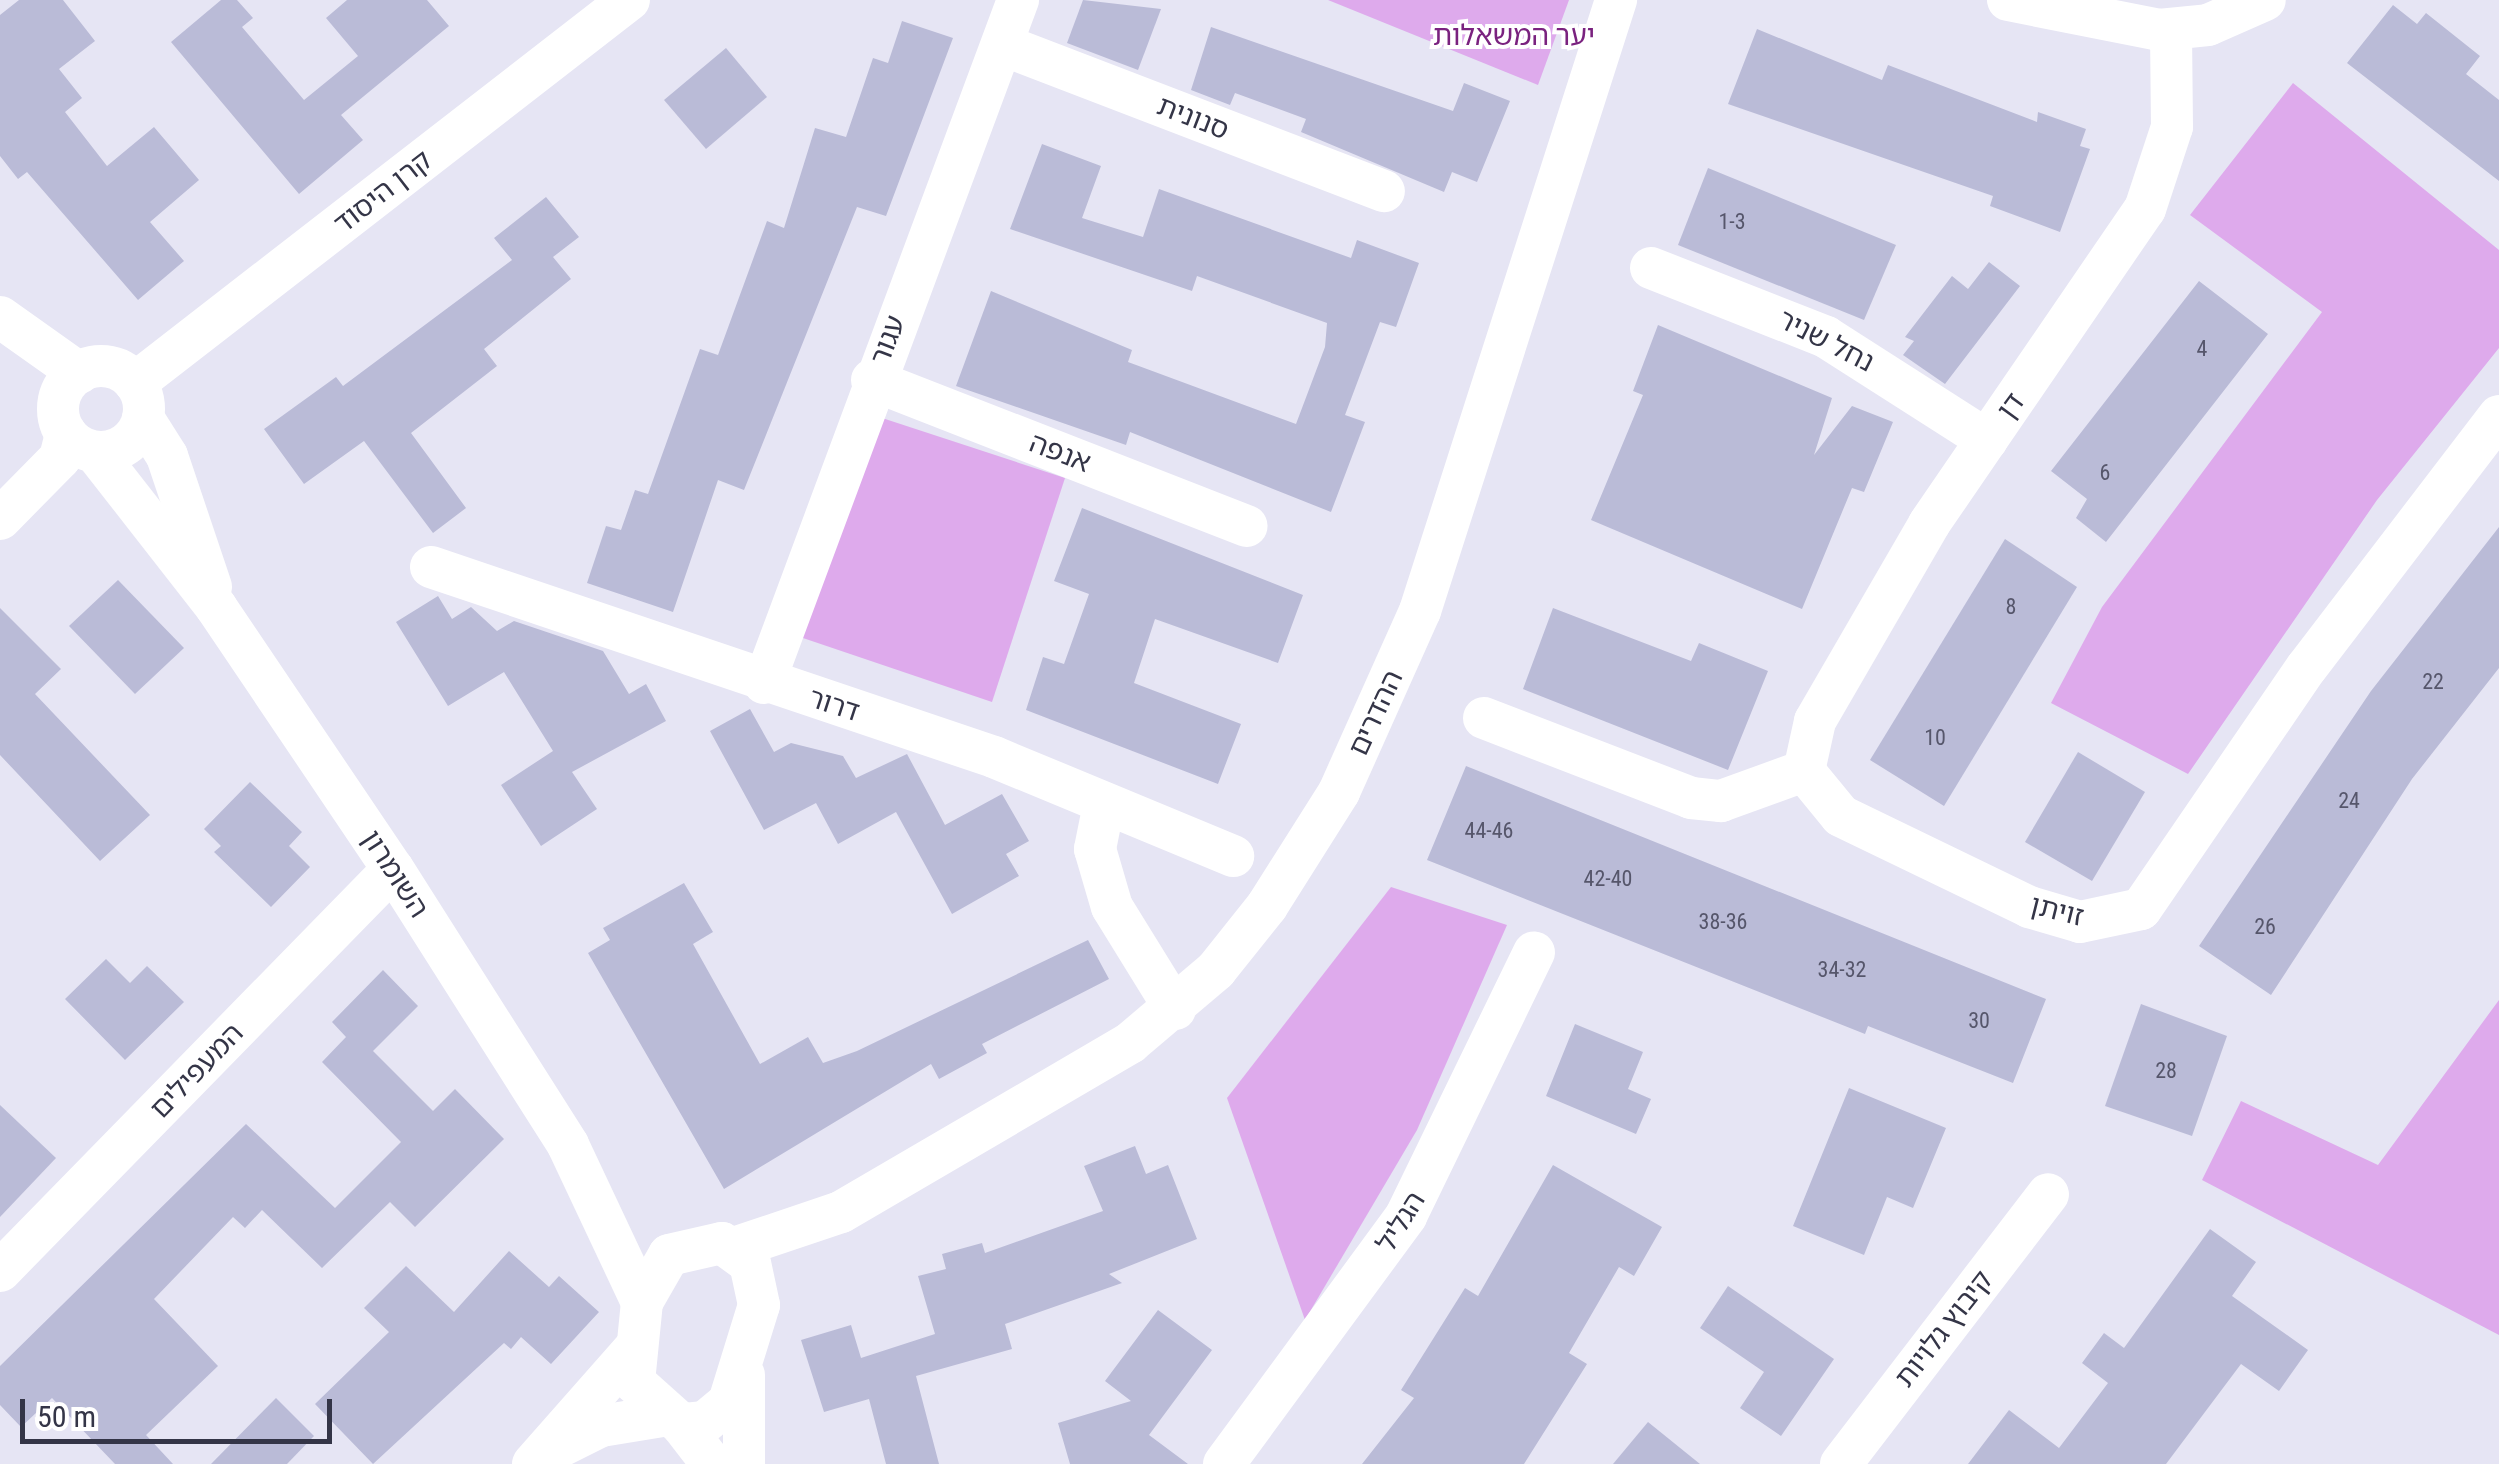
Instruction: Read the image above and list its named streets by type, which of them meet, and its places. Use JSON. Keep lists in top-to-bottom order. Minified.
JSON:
{"streets":{"street":["סנונית","קרן היסוד","עגור","נחל שניר","דן","אנפה","דרור","ההדרים","השומרון","זויתן","המעפילים","הגליל","קיבוץ גלויות"]},"crossings":[["סנונית","עגור"],["קרן היסוד","השומרון"],["עגור","אנפה"],["עגור","דרור"],["נחל שניר","דן"],["דן","זויתן"],["ההדרים","השומרון"],["השומרון","המעפילים"]],"parks":["יער המשאלות"],"house_numbers":["1-3","4","6","8","22","10","24","44-46","42-40","38-36","26","34-32","30","28"],"scale_bar":"50 m"}
